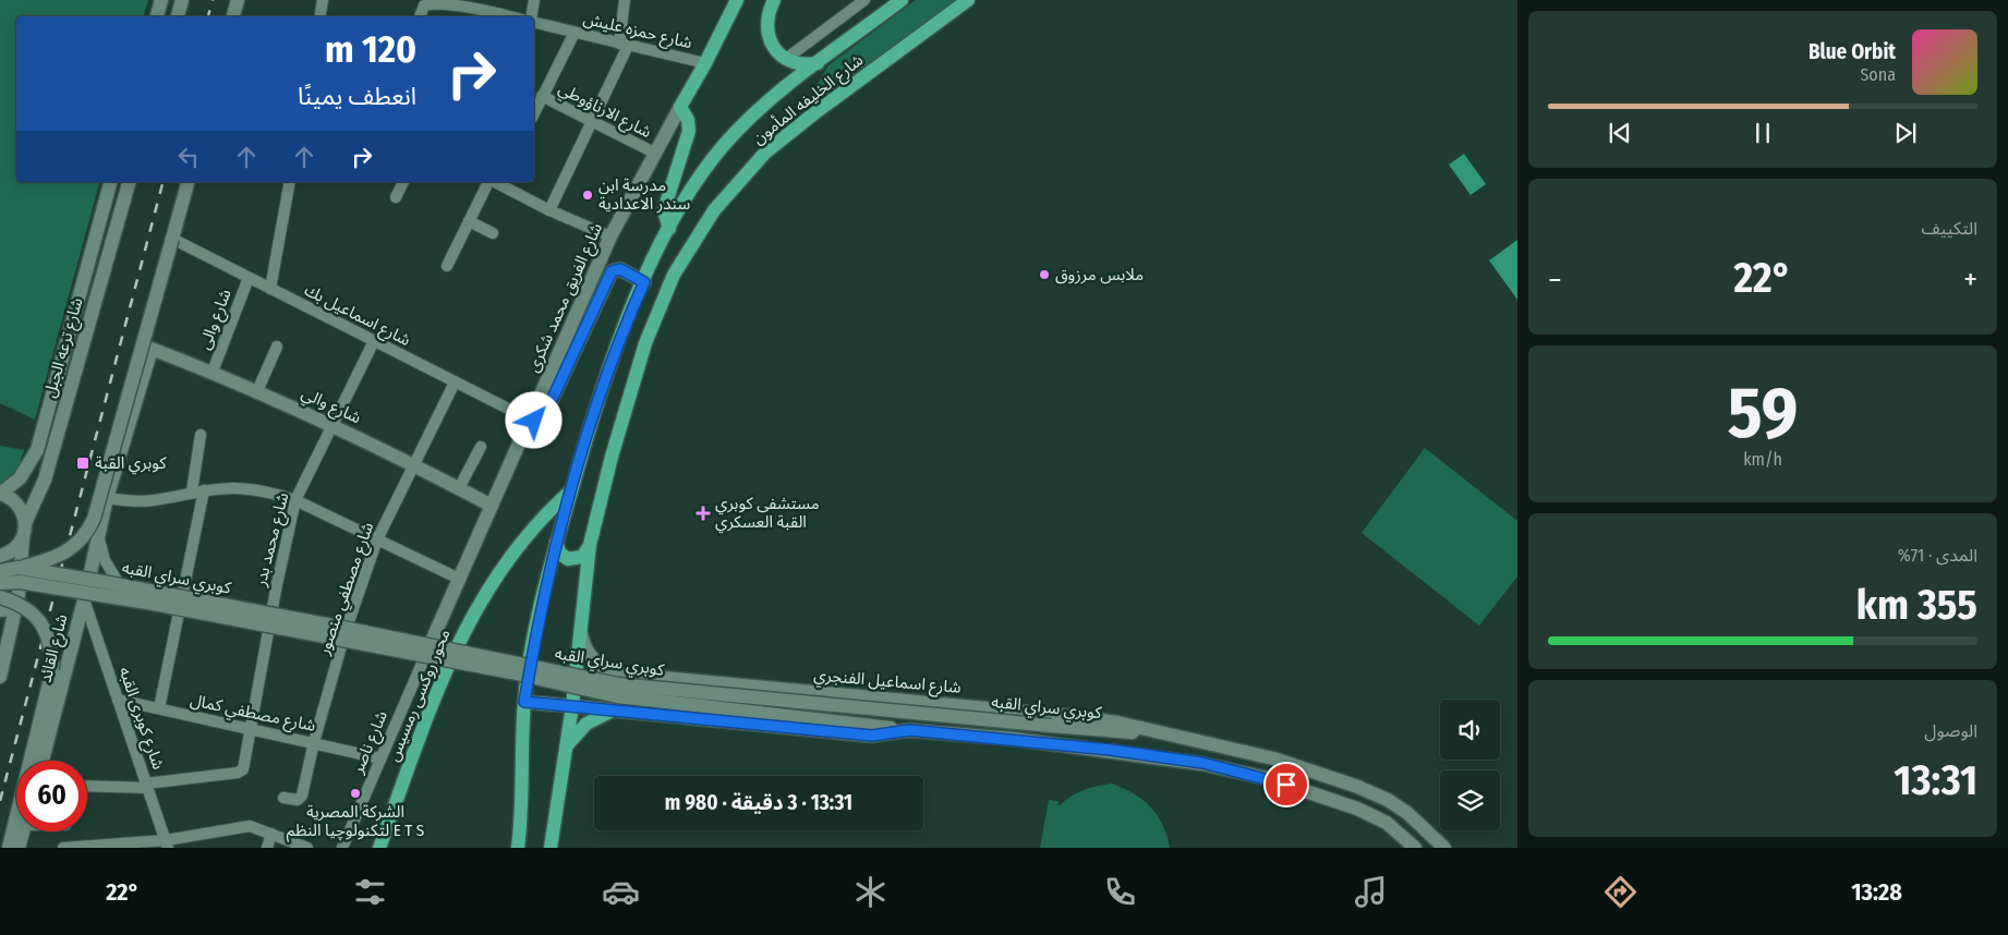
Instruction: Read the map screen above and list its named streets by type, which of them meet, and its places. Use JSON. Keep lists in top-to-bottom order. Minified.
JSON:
{"streets":{"main road":["شارع الخليفه المأمون","شارع الفريق محمد شكرى","شارع ترعه الجبل","شارع والي","كوبري سراي القبه","شارع القائد","شارع اسماعيل الفنجري","محور روكسى رمسيس"],"street":["شارع حمزه عليش","شارع الارناؤوطي","شارع اسماعيل بك","شارع والى","شارع محمد بدر","شارع مصطفي منصور","شارع مصطفي كمال","شارع كوبرى القبه","شارع ناصر"]},"crossings":[["شارع حمزه عليش","شارع الفريق محمد شكرى"],["شارع الخليفه المأمون","شارع اسماعيل الفنجري"],["شارع الخليفه المأمون","محور روكسى رمسيس"],["شارع الارناؤوطي","شارع الفريق محمد شكرى"],["شارع الفريق محمد شكرى","شارع اسماعيل بك"],["شارع الفريق محمد شكرى","شارع والي"],["شارع الفريق محمد شكرى","شارع ناصر"],["شارع اسماعيل بك","شارع والى"],["شارع اسماعيل بك","شارع محمد بدر"],["شارع اسماعيل بك","شارع مصطفي منصور"],["شارع والى","شارع والي"],["شارع والي","شارع محمد بدر"],["شارع والي","شارع مصطفي منصور"],["شارع والي","شارع القائد"],["شارع محمد بدر","شارع مصطفي كمال"],["شارع محمد بدر","شارع كوبرى القبه"],["كوبري سراي القبه","شارع اسماعيل الفنجري"],["شارع مصطفي منصور","شارع مصطفي كمال"],["شارع القائد","شارع كوبرى القبه"],["شارع مصطفي كمال","شارع كوبرى القبه"],["شارع مصطفي كمال","شارع ناصر"]],"places":{"other":["مدرسة ابن سندر الاعدادية","ملابس مرزوق","الشركة المصرية لتكنولوچيا النظم E T S"],"transit":["كوبري القبة"],"health":["مستشفى كوبري القبة العسكري"]},"page":{"turn":["120 m","انعطف يمينًا"],"song":["Blue Orbit","Sona"],"tile":["التكييف",["59","km/h"],["المدى · 71%","355 km"],["الوصول","13:31"]],"heat":["−","22°","+"],"limit":"60","trip":"13:31 · 3 دقيقة · 980 m","tabs":["13:28","22°"]}}
